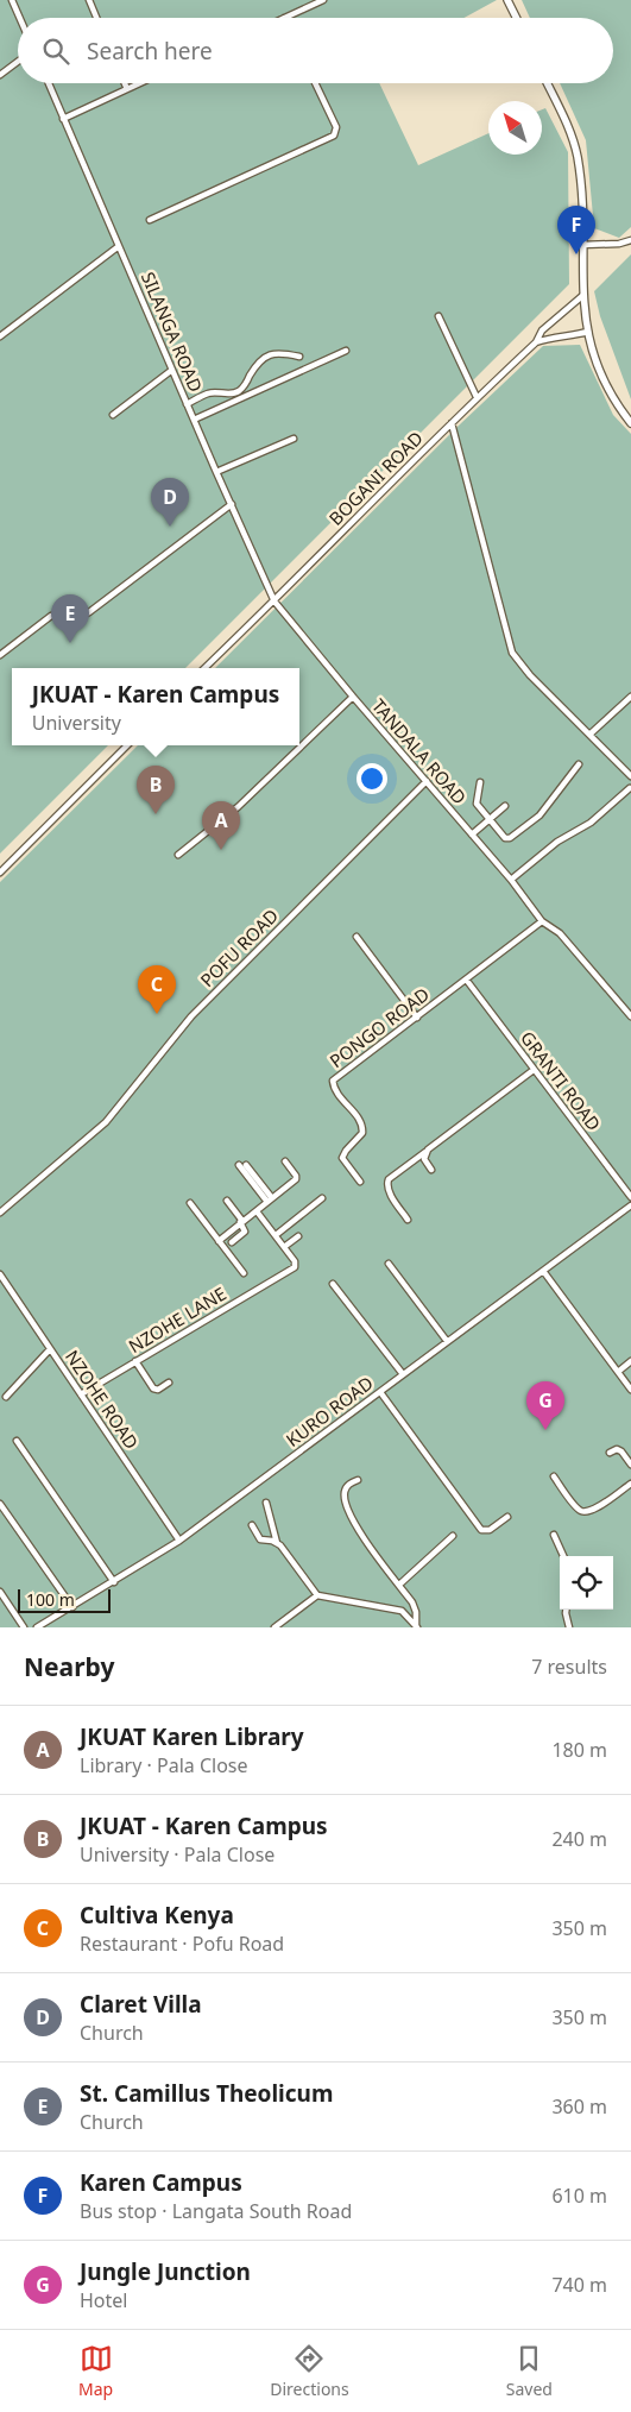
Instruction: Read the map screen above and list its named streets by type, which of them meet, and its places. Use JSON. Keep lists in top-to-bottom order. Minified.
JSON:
{"streets":{"street":["SILANGA ROAD","BOGANI ROAD","TANDALA ROAD","POFU ROAD","PONGO ROAD","GRANTI ROAD","NZOHE LANE","NZOHE ROAD","KURO ROAD"]},"crossings":[["SILANGA ROAD","BOGANI ROAD"],["SILANGA ROAD","TANDALA ROAD"],["BOGANI ROAD","TANDALA ROAD"],["TANDALA ROAD","POFU ROAD"],["TANDALA ROAD","PONGO ROAD"],["PONGO ROAD","GRANTI ROAD"],["NZOHE LANE","NZOHE ROAD"],["NZOHE ROAD","KURO ROAD"]],"scale_bar":"100 m","north":"top left","page":{"search":"Search here","pins":["F","D","E","B","A","C","G"],"popup":["JKUAT - Karen Campus","University"],"scale":"100 m","heading":["Nearby","7 results"],"list":[{"mark":"A","name":"JKUAT Karen Library","note":"Library · Pala Close","value":"180 m"},{"mark":"B","name":"JKUAT - Karen Campus","note":"University · Pala Close","value":"240 m"},{"mark":"C","name":"Cultiva Kenya","note":"Restaurant · Pofu Road","value":"350 m"},{"mark":"D","name":"Claret Villa","note":"Church","value":"350 m"},{"mark":"E","name":"St. Camillus Theolicum","note":"Church","value":"360 m"},{"mark":"F","name":"Karen Campus","note":"Bus stop · Langata South Road","value":"610 m"},{"mark":"G","name":"Jungle Junction","note":"Hotel","value":"740 m"}],"nav":["Map","Directions","Saved"]}}
